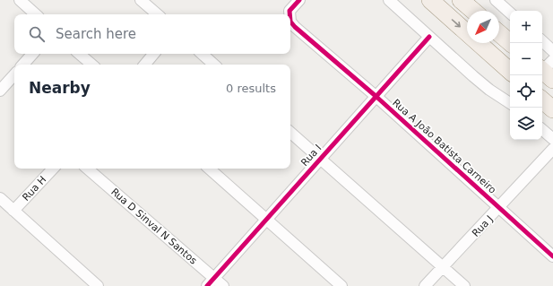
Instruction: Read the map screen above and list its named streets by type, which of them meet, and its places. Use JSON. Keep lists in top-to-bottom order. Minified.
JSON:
{"streets":{"street":["Rua A João Batista Carneiro","Rua I","Rua H","Rua D Sinval N Santos","Rua J"]},"crossings":[["Rua A João Batista Carneiro","Rua I"],["Rua A João Batista Carneiro","Rua J"],["Rua I","Rua D Sinval N Santos"]],"north":"bottom left","page":{"map_buttons":["+","−"],"search":"Search here","heading":["Nearby","0 results"]}}
